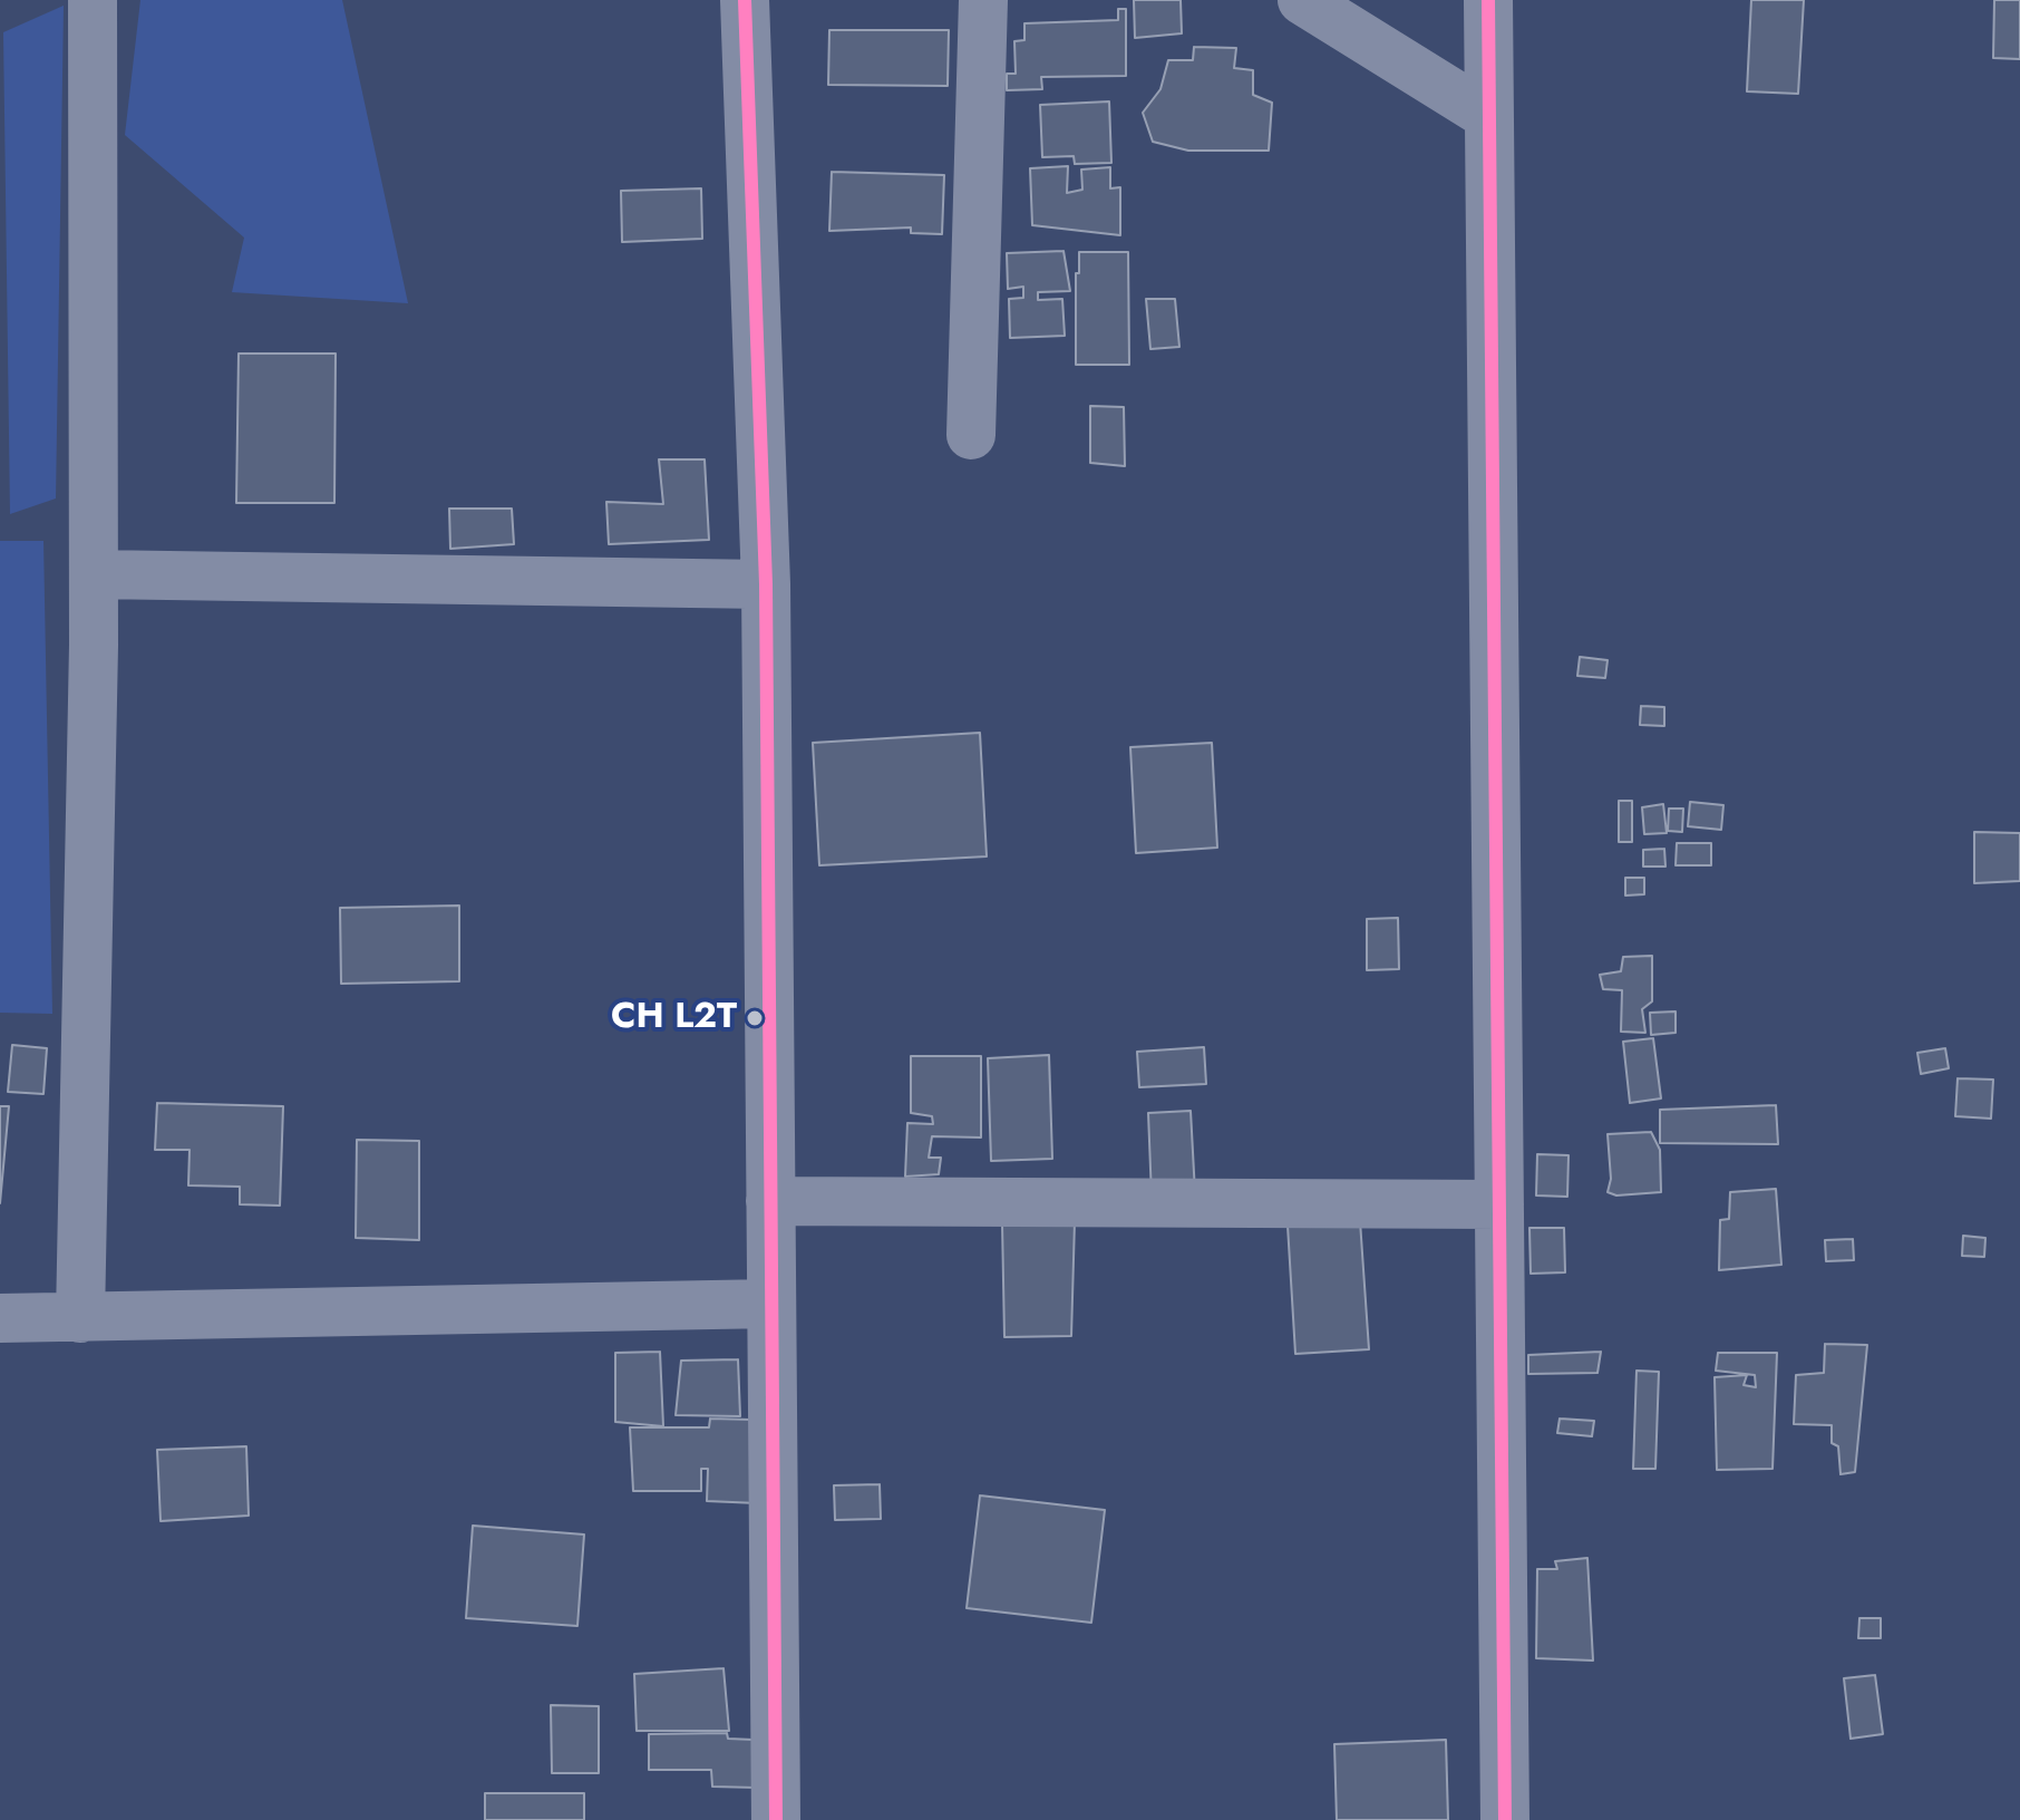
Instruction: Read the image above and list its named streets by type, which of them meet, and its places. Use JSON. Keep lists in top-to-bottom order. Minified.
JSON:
{"places":["CH L2T"]}
